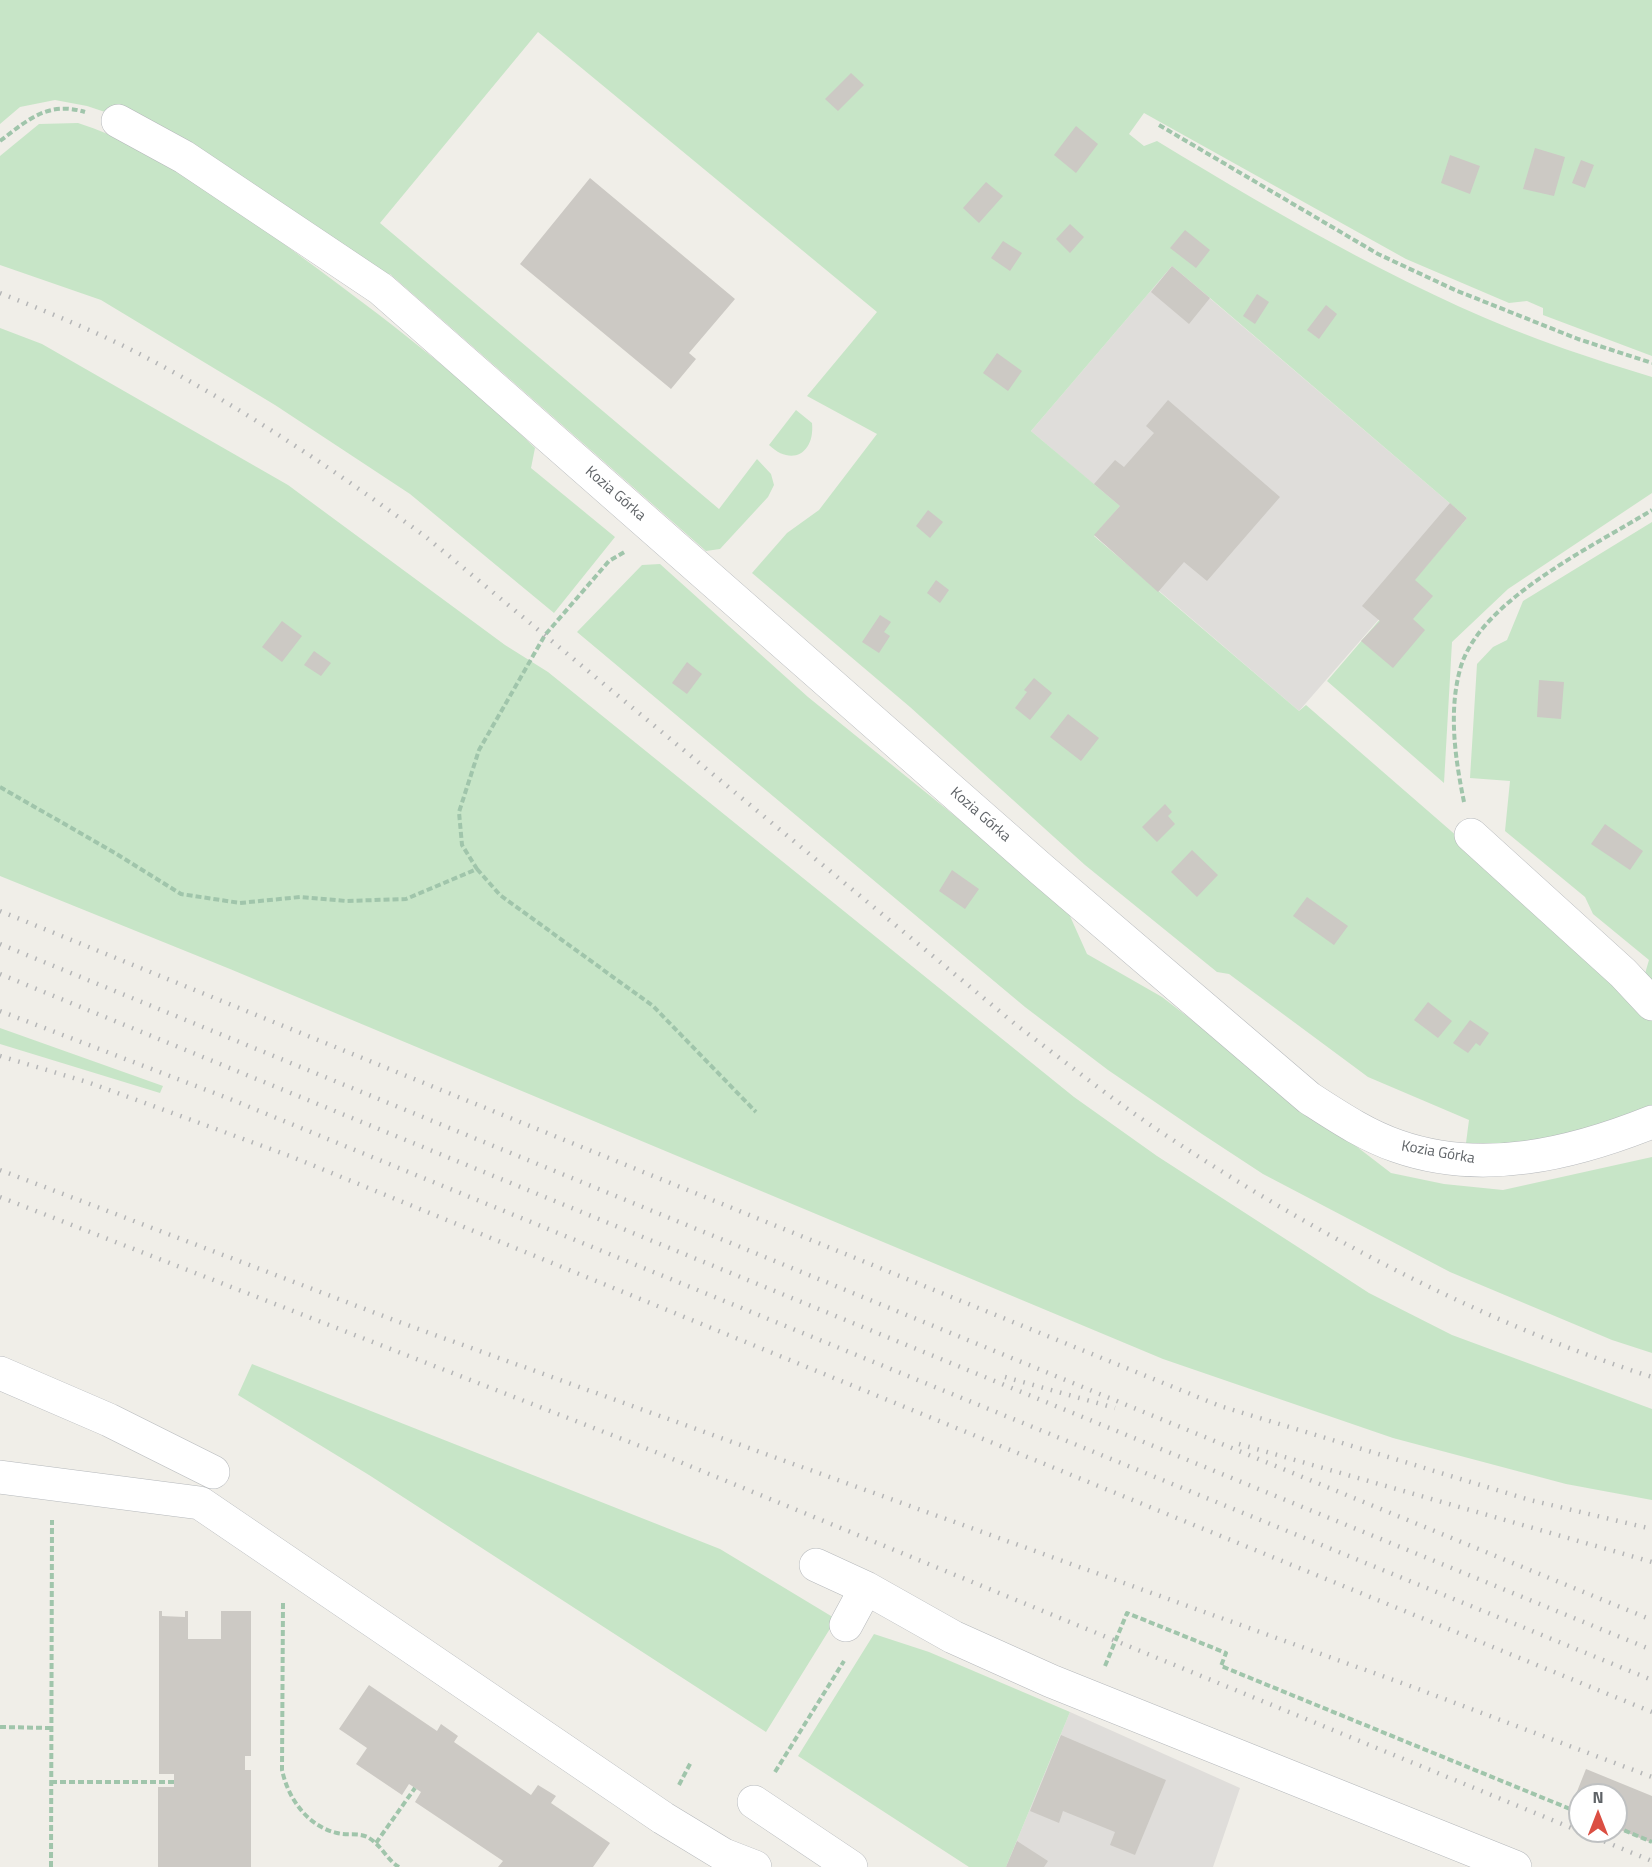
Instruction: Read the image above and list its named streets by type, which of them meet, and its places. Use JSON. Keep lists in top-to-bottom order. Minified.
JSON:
{"streets":{"street":["Kozia Górka"]},"north":"top"}
